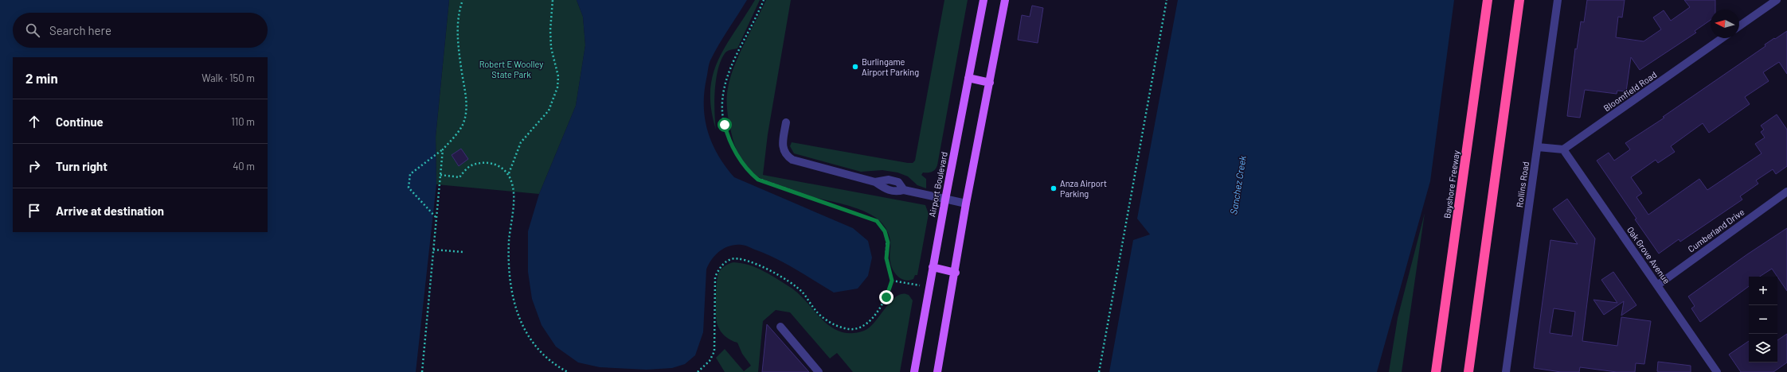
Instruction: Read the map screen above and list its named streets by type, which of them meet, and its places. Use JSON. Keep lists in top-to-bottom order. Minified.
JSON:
{"streets":{"highway":["Bayshore Freeway"],"main road":["Airport Boulevard"],"street":["Bloomfield Road","Rollins Road","Cumberland Drive","Oak Grove Avenue"]},"crossings":[["Bloomfield Road","Oak Grove Avenue"],["Cumberland Drive","Oak Grove Avenue"]],"water":["Sanchez Creek"],"parks":["Robert E Woolley State Park"],"places":["Burlingame Airport Parking","Anza Airport Parking"],"north":"left","page":{"search":"Search here","heading":["2 min","Walk · 150 m"],"list":[["Continue","110 m"],["Turn right","40 m"],"Arrive at destination"],"map_buttons":["+","−"]}}
